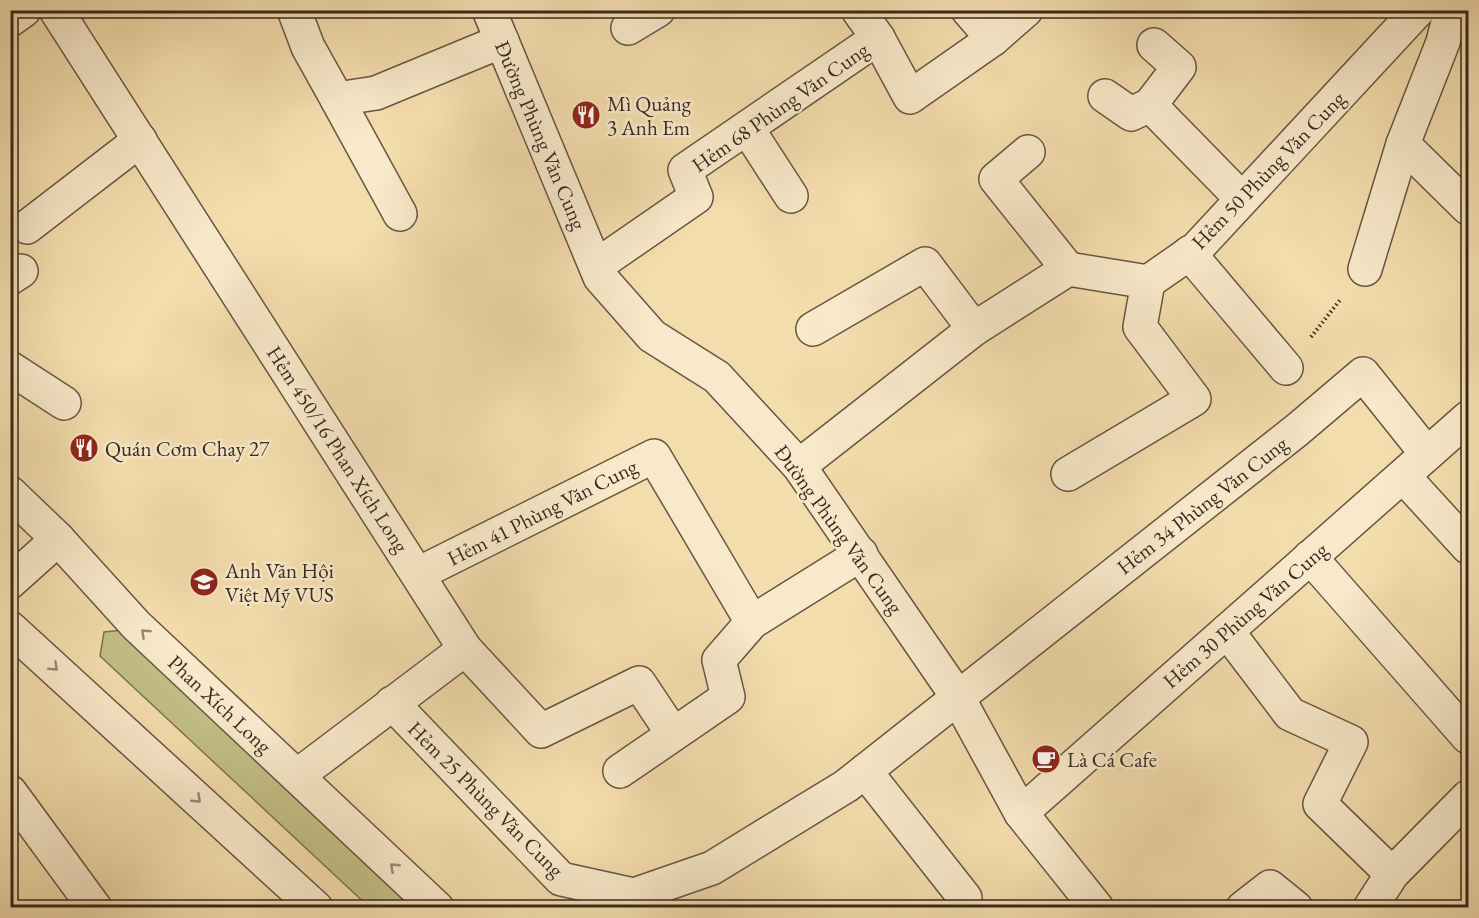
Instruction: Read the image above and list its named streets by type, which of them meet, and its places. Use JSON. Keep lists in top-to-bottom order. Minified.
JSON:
{"streets":{"street":["Hẻm 68 Phùng Văn Cung","Đường Phùng Văn Cung","Hẻm 50 Phùng Văn Cung","Hẻm 450/16 Phan Xích Long","Hẻm 34 Phùng Văn Cung","Hẻm 41 Phùng Văn Cung","Hẻm 30 Phùng Văn Cung","Phan Xích Long","Hẻm 25 Phùng Văn Cung"]},"crossings":[["Hẻm 68 Phùng Văn Cung","Đường Phùng Văn Cung"],["Đường Phùng Văn Cung","Hẻm 34 Phùng Văn Cung"],["Đường Phùng Văn Cung","Hẻm 30 Phùng Văn Cung"],["Đường Phùng Văn Cung","Hẻm 25 Phùng Văn Cung"],["Hẻm 450/16 Phan Xích Long","Hẻm 41 Phùng Văn Cung"],["Hẻm 34 Phùng Văn Cung","Hẻm 30 Phùng Văn Cung"],["Hẻm 34 Phùng Văn Cung","Hẻm 25 Phùng Văn Cung"]],"places":{"restaurant":["Mì Quảng 3 Anh Em","Quán Cơm Chay 27"],"school or university":["Anh Văn Hội Việt Mỹ VUS"],"cafe":["Là Cá Cafe"]}}
